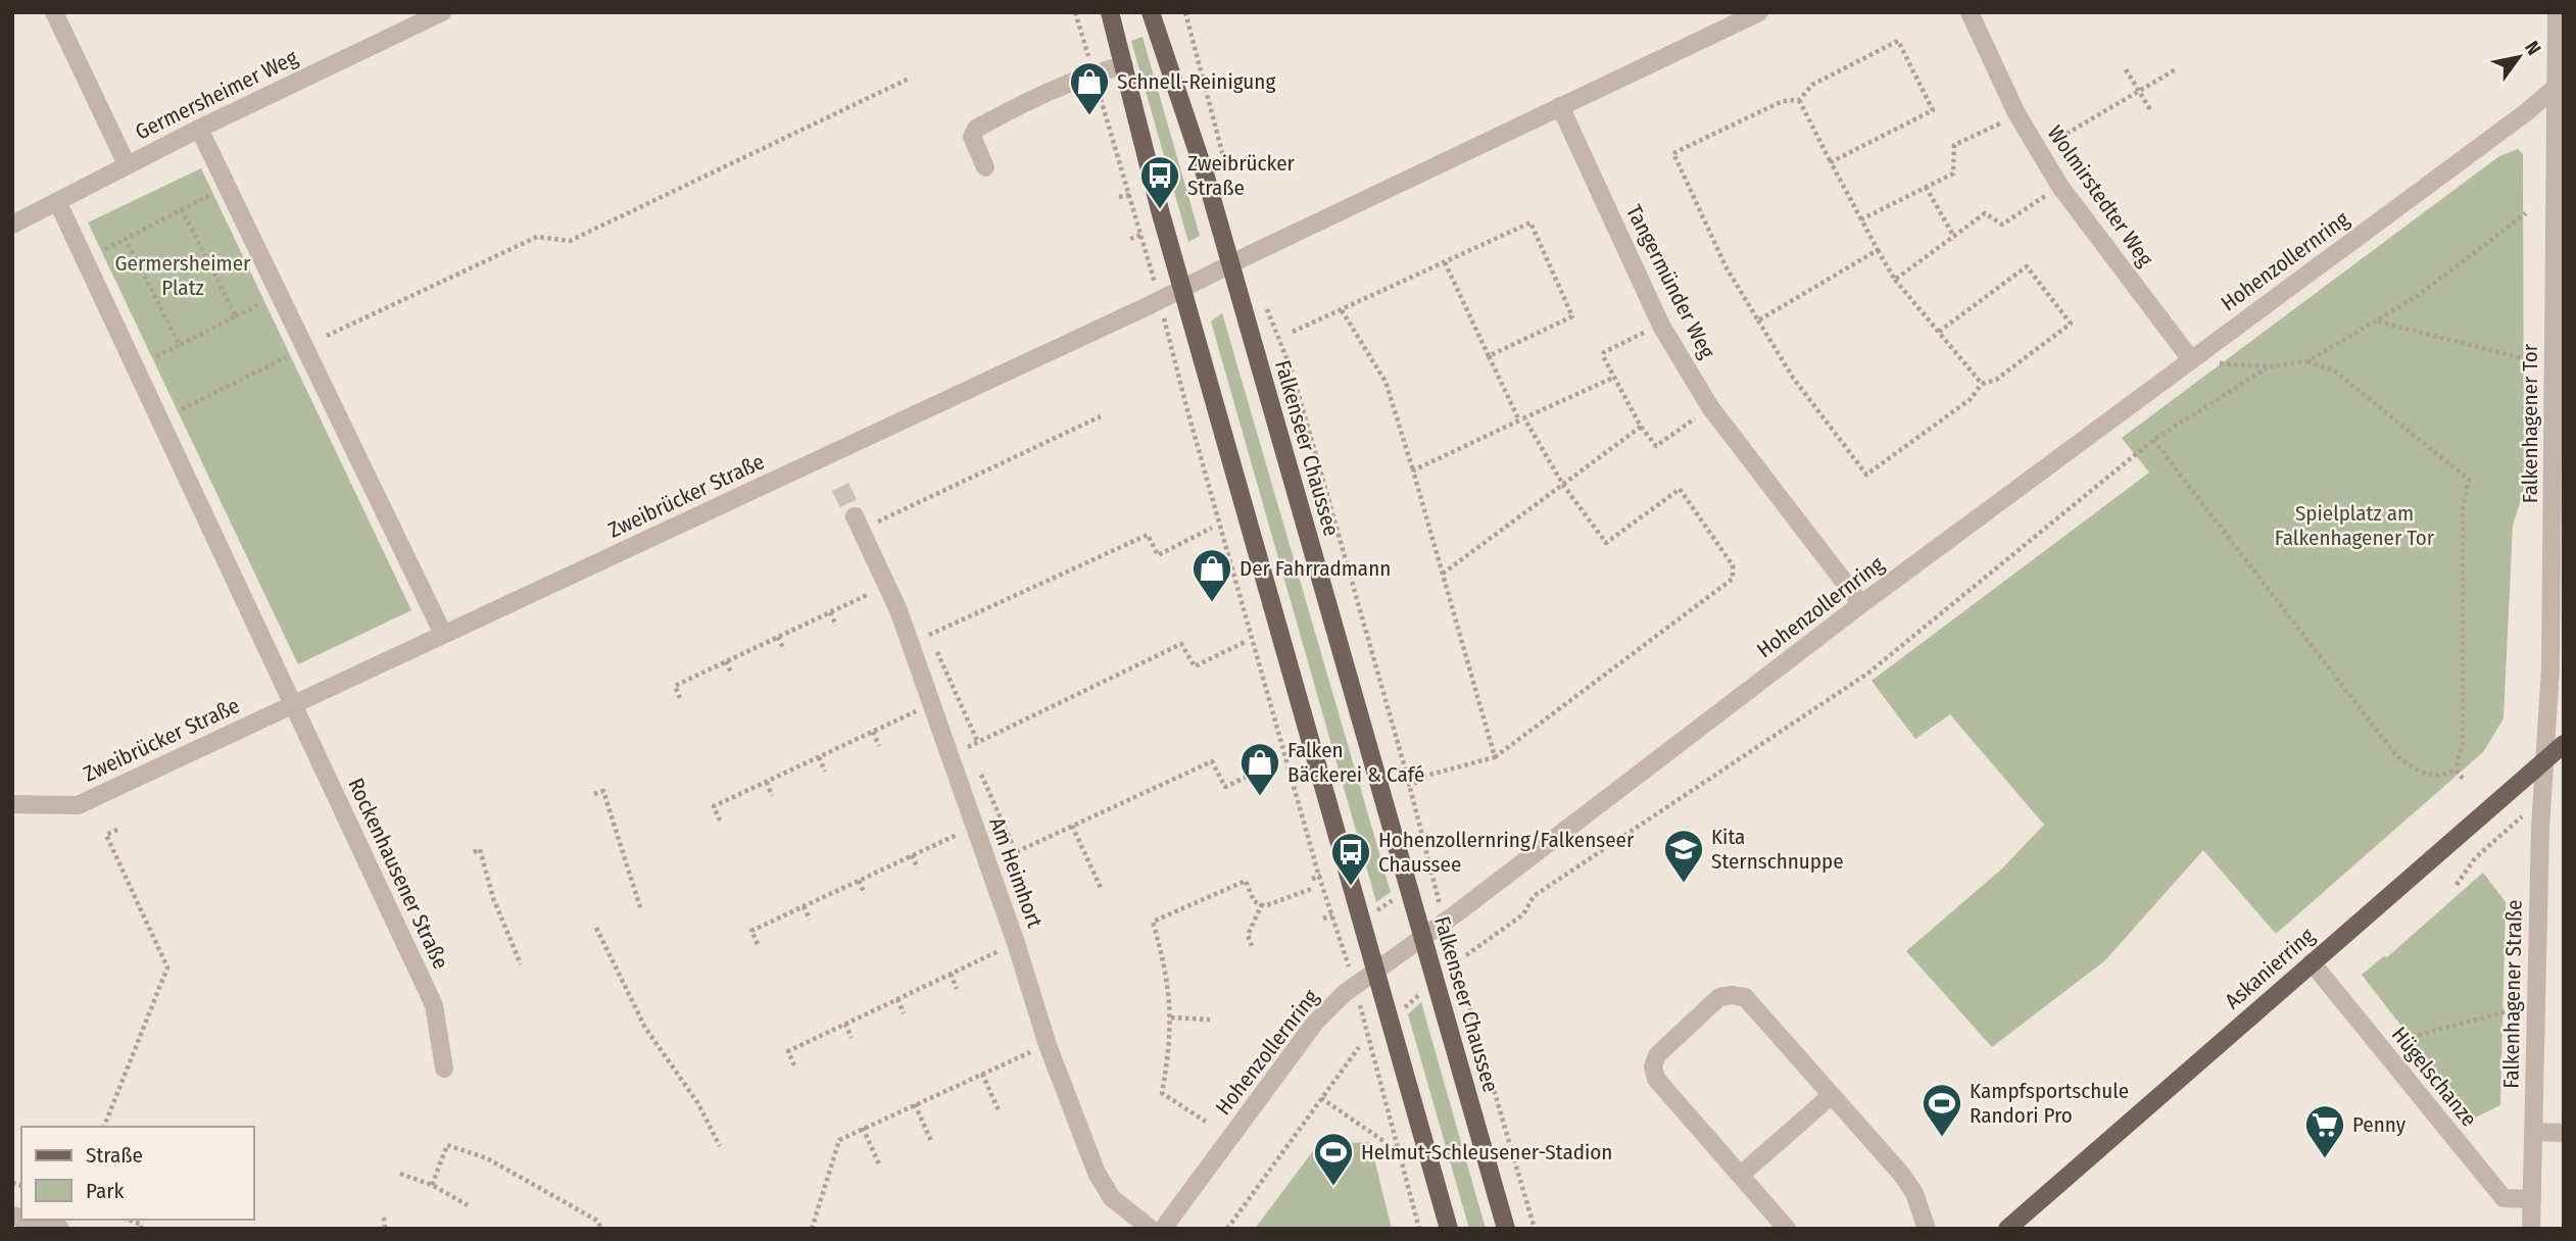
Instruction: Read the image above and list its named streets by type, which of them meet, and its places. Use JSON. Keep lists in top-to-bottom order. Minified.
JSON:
{"streets":{"main road":["Falkenseer Chaussee","Askanierring"],"street":["Germersheimer Weg","Wolmirstedter Weg","Hohenzollernring","Tangermünder Weg","Falkenhagener Tor","Zweibrücker Straße","Am Heimhort","Rockenhausener Straße","Falkenhagener Straße","Hügelschanze"]},"crossings":[["Wolmirstedter Weg","Hohenzollernring"],["Hohenzollernring","Tangermünder Weg"],["Hohenzollernring","Falkenhagener Tor"],["Hohenzollernring","Falkenseer Chaussee"],["Tangermünder Weg","Zweibrücker Straße"],["Falkenhagener Tor","Askanierring"],["Falkenhagener Tor","Falkenhagener Straße"],["Falkenseer Chaussee","Zweibrücker Straße"],["Zweibrücker Straße","Rockenhausener Straße"],["Askanierring","Falkenhagener Straße"],["Askanierring","Hügelschanze"],["Falkenhagener Straße","Hügelschanze"]],"parks":["Germersheimer Platz","Spielplatz am Falkenhagener Tor"],"places":{"shop":["Schnell-Reinigung","Der Fahrradmann","Falken Bäckerei & Café"],"bus stop":["Zweibrücker Straße","Hohenzollernring/Falkenseer Chaussee"],"school or university":["Kita Sternschnuppe"],"sports":["Kampfsportschule Randori Pro","Helmut-Schleusener-Stadion"],"supermarket":["Penny"]},"legend":["Straße","Park"],"north":"top right"}
